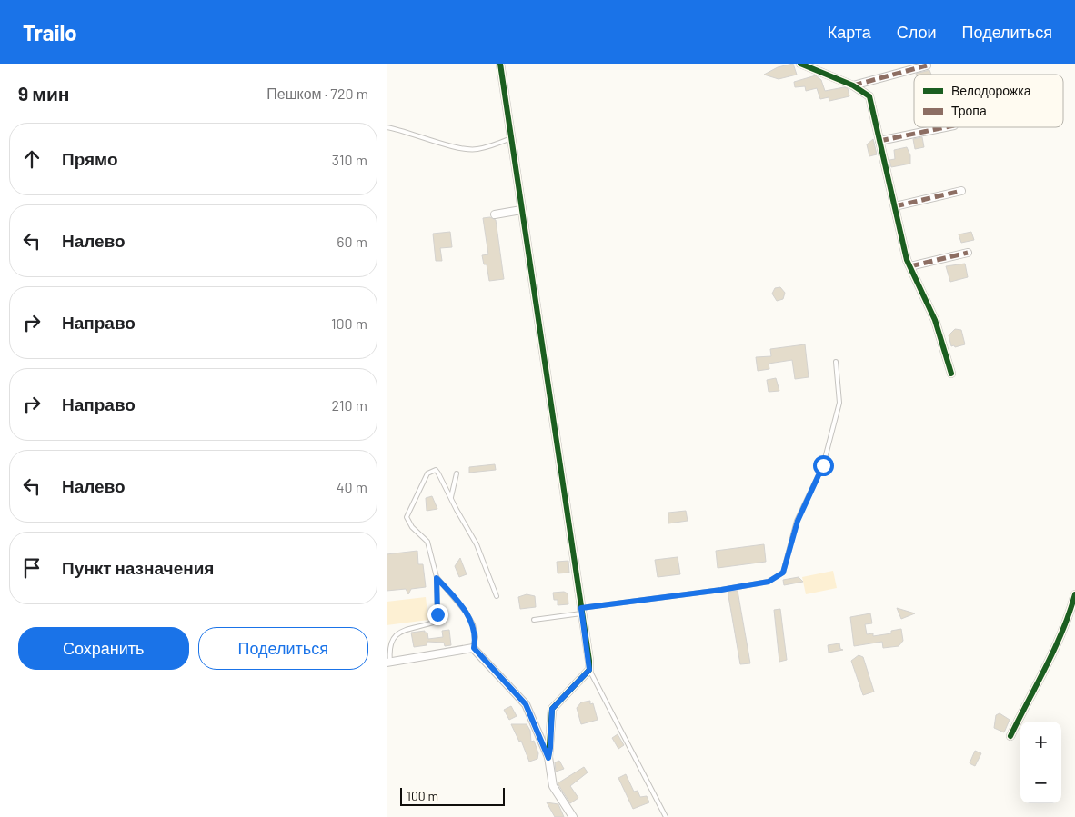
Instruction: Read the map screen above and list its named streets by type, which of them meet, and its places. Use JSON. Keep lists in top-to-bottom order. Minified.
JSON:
{"legend":["Велодорожка","Тропа"],"scale_bar":"100 m","page":{"header":"Trailo","nav":["Карта","Слои","Поделиться"],"heading":["9 мин","Пешком · 720 m"],"list":[["Прямо","310 m"],["Налево","60 m"],["Направо","100 m"],["Направо","210 m"],["Налево","40 m"],"Пункт назначения"],"buttons":["Сохранить","Поделиться"],"map_buttons":["+","−"],"scale":"100 m"}}
